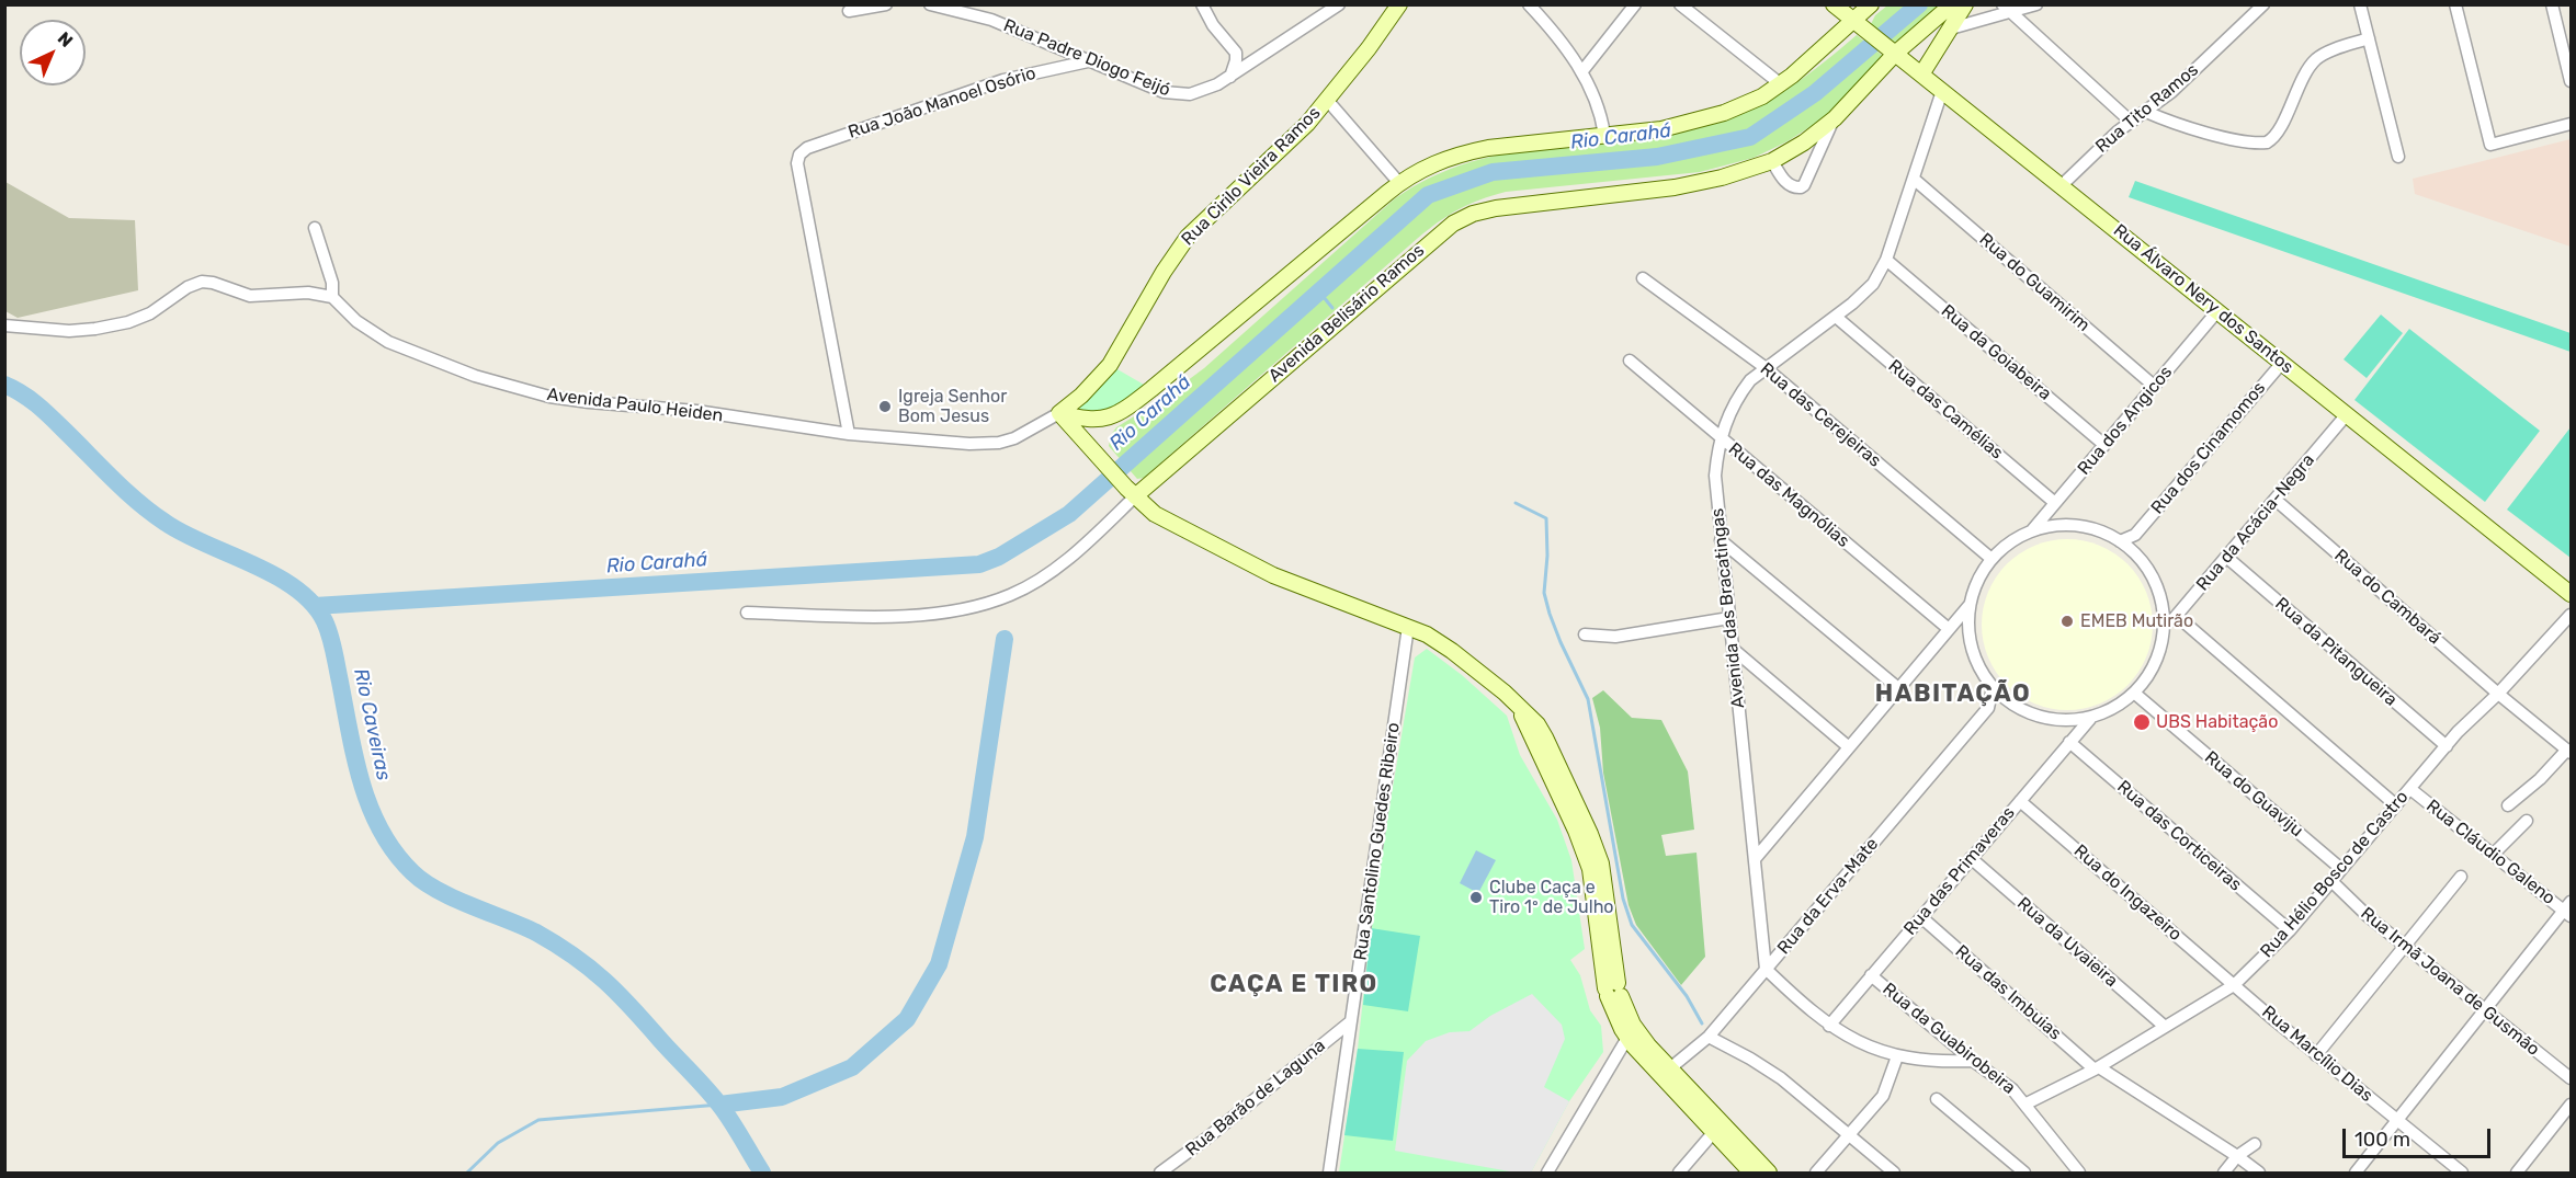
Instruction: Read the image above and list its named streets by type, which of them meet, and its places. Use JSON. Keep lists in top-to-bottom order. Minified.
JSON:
{"streets":{"main road":["Rua Cirilo Vieira Ramos","Rua Álvaro Nery dos Santos","Avenida Belisário Ramos"],"street":["Rua Padre Diogo Feijó","Rua João Manoel Osório","Rua Tito Ramos","Rua do Guamirim","Rua da Goiabeira","Avenida Paulo Heiden","Rua das Camélias","Rua das Cerejeiras","Rua dos Angicos","Rua dos Cinamomos","Rua das Magnólias","Rua da Acácia-Negra","Rua do Cambará","Avenida das Bracatingas","Rua da Pitangueira","Rua do Guaviju","Rua das Corticeiras","Rua Santolino Guedes Ribeiro","Rua Cláudio Galeno","Rua das Primaveras","Rua Hélio Bosco de Castro","Rua do Ingazeiro","Rua da Erva-Mate","Rua da Uvaieira","Rua Irmã Joana de Gusmão","Rua das Imbuias","Rua da Guabirobeira","Rua Marcílio Dias","Rua Barão de Laguna"]},"crossings":[["Rua Padre Diogo Feijó","Rua João Manoel Osório"],["Rua João Manoel Osório","Avenida Paulo Heiden"],["Rua Tito Ramos","Rua Álvaro Nery dos Santos"],["Rua Cirilo Vieira Ramos","Avenida Paulo Heiden"],["Rua do Guamirim","Rua dos Angicos"],["Rua do Guamirim","Avenida das Bracatingas"],["Rua Álvaro Nery dos Santos","Avenida Belisário Ramos"],["Rua Álvaro Nery dos Santos","Rua dos Angicos"],["Rua Álvaro Nery dos Santos","Rua dos Cinamomos"],["Rua Álvaro Nery dos Santos","Rua da Acácia-Negra"],["Rua Álvaro Nery dos Santos","Avenida das Bracatingas"],["Rua da Goiabeira","Rua dos Angicos"],["Rua da Goiabeira","Avenida das Bracatingas"],["Rua das Camélias","Rua dos Angicos"],["Rua das Camélias","Avenida das Bracatingas"],["Rua das Cerejeiras","Rua dos Angicos"],["Rua das Cerejeiras","Rua dos Cinamomos"],["Rua das Cerejeiras","Rua da Acácia-Negra"],["Rua das Cerejeiras","Avenida das Bracatingas"],["Rua das Cerejeiras","Rua do Guaviju"],["Rua das Cerejeiras","Rua das Primaveras"],["Rua das Cerejeiras","Rua da Erva-Mate"],["Rua dos Angicos","Rua dos Cinamomos"],["Rua dos Angicos","Rua da Acácia-Negra"],["Rua dos Angicos","Rua do Guaviju"],["Rua dos Angicos","Rua das Primaveras"],["Rua dos Angicos","Rua da Erva-Mate"],["Rua dos Cinamomos","Rua da Acácia-Negra"],["Rua dos Cinamomos","Rua do Guaviju"],["Rua dos Cinamomos","Rua das Primaveras"],["Rua dos Cinamomos","Rua da Erva-Mate"],["Rua das Magnólias","Avenida das Bracatingas"],["Rua da Acácia-Negra","Rua do Cambará"],["Rua da Acácia-Negra","Rua da Pitangueira"],["Rua da Acácia-Negra","Rua do Guaviju"],["Rua da Acácia-Negra","Rua das Primaveras"],["Rua da Acácia-Negra","Rua da Erva-Mate"],["Rua do Cambará","Rua Hélio Bosco de Castro"],["Avenida das Bracatingas","Rua da Erva-Mate"],["Rua da Pitangueira","Rua Hélio Bosco de Castro"],["Rua do Guaviju","Rua das Primaveras"],["Rua do Guaviju","Rua Hélio Bosco de Castro"],["Rua do Guaviju","Rua da Erva-Mate"],["Rua das Corticeiras","Rua das Primaveras"],["Rua das Corticeiras","Rua Hélio Bosco de Castro"],["Rua Santolino Guedes Ribeiro","Rua Barão de Laguna"],["Rua Cláudio Galeno","Rua Hélio Bosco de Castro"],["Rua das Primaveras","Rua do Ingazeiro"],["Rua das Primaveras","Rua da Erva-Mate"],["Rua das Primaveras","Rua da Uvaieira"],["Rua das Primaveras","Rua das Imbuias"],["Rua das Primaveras","Rua da Guabirobeira"],["Rua Hélio Bosco de Castro","Rua do Ingazeiro"],["Rua Hélio Bosco de Castro","Rua da Uvaieira"],["Rua Hélio Bosco de Castro","Rua Irmã Joana de Gusmão"],["Rua Hélio Bosco de Castro","Rua das Imbuias"],["Rua Hélio Bosco de Castro","Rua da Guabirobeira"],["Rua Hélio Bosco de Castro","Rua Marcílio Dias"],["Rua do Ingazeiro","Rua Marcílio Dias"]],"districts":["HABITAÇÃO","CAÇA E TIRO"],"water":["Rio Carahá","Rio Caveiras"],"places":["Igreja Senhor Bom Jesus","EMEB Mutirão","UBS Habitação","Clube Caça e Tiro 1º de Julho"],"scale_bar":"100 m","north":"top right"}
